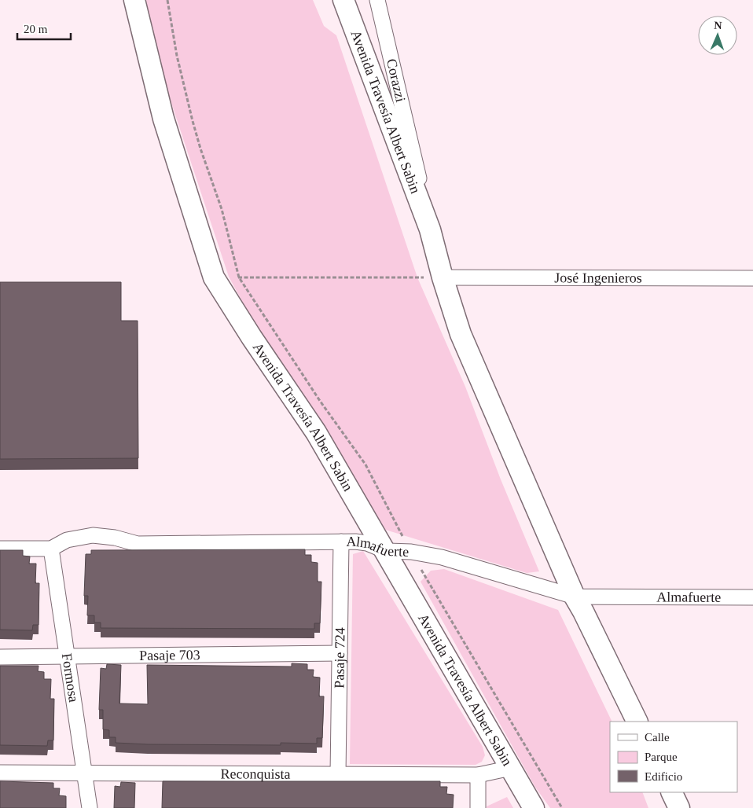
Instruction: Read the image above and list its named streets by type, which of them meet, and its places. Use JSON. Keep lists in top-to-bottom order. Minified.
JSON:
{"streets":{"main road":["Avenida Travesía Albert Sabin"],"street":["Corazzi","José Ingenieros","Almafuerte","Pasaje 703","Pasaje 724","Formosa","Reconquista"]},"crossings":[["Corazzi","Avenida Travesía Albert Sabin"],["Avenida Travesía Albert Sabin","José Ingenieros"],["Avenida Travesía Albert Sabin","Almafuerte"],["Avenida Travesía Albert Sabin","Reconquista"],["Almafuerte","Pasaje 724"],["Almafuerte","Formosa"],["Pasaje 703","Pasaje 724"],["Pasaje 703","Formosa"],["Pasaje 724","Reconquista"],["Formosa","Reconquista"]],"legend":["Calle","Parque","Edificio"],"scale_bar":"20 m","north":"top"}
